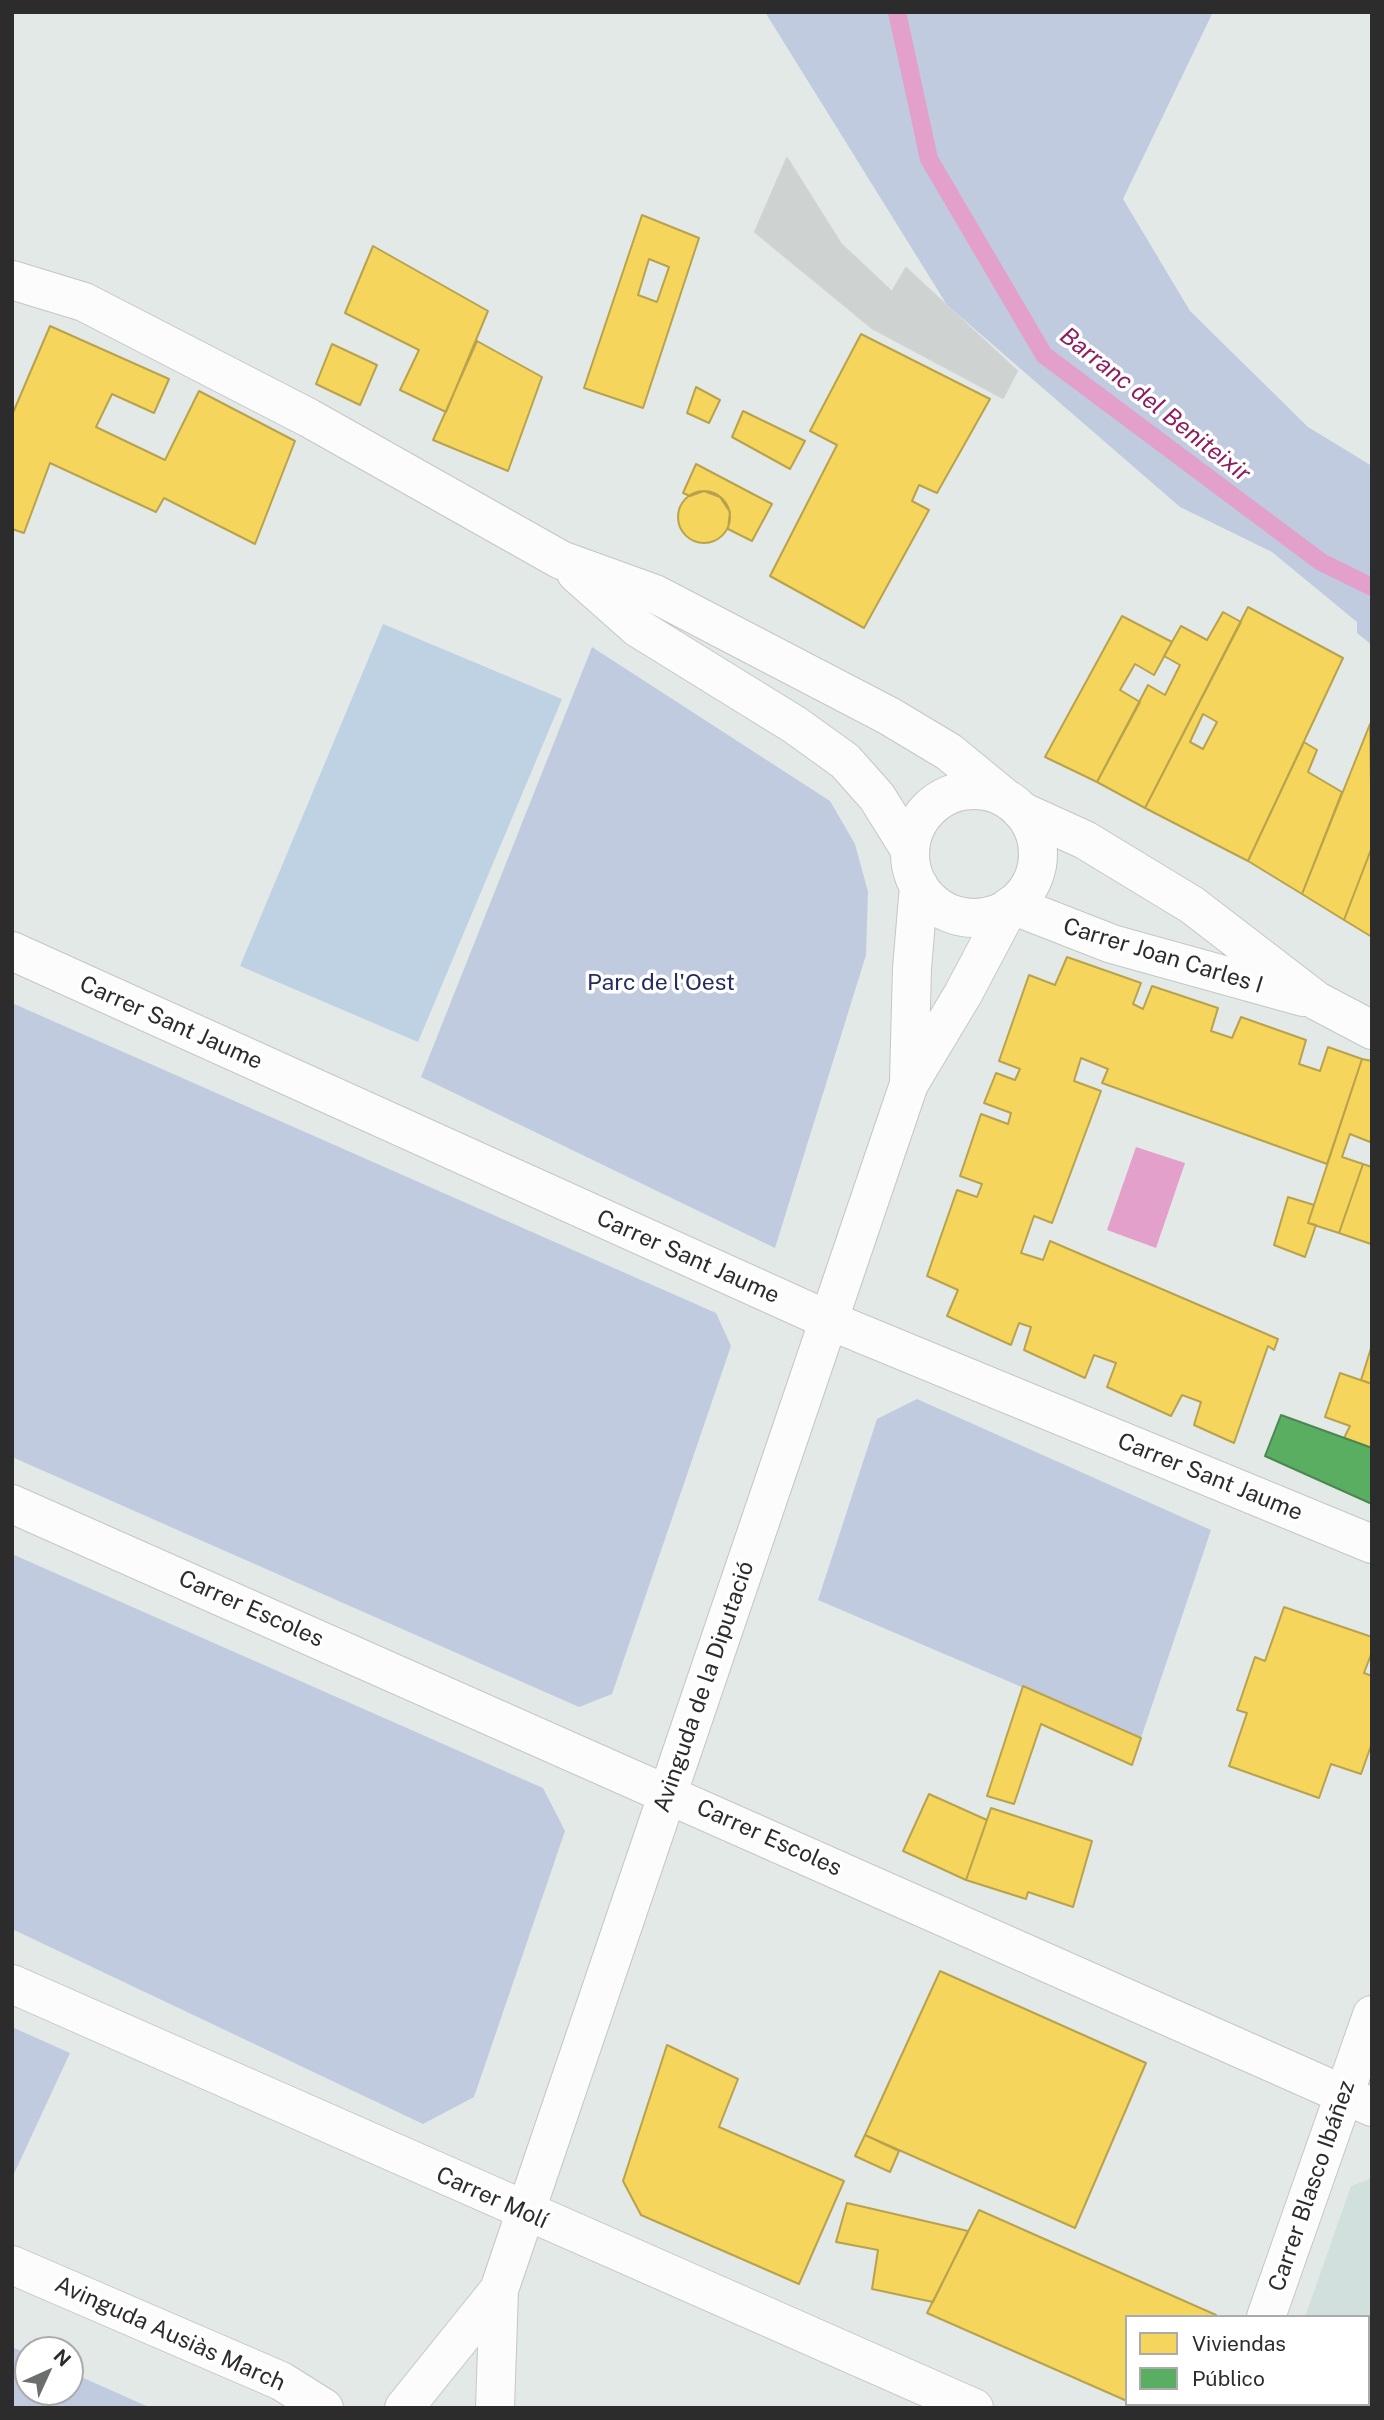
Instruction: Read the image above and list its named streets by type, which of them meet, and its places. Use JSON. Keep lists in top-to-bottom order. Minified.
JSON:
{"streets":{"street":["Carrer Joan Carles I","Carrer Sant Jaume","Carrer Escoles","Avinguda de la Diputació","Carrer Blasco Ibáñez","Carrer Molí","Avinguda Ausiàs March"]},"crossings":[["Carrer Joan Carles I","Avinguda de la Diputació"],["Carrer Sant Jaume","Avinguda de la Diputació"],["Carrer Escoles","Avinguda de la Diputació"],["Carrer Escoles","Carrer Blasco Ibáñez"],["Avinguda de la Diputació","Carrer Molí"]],"water":["Barranc del Beniteixir"],"parks":["Parc de l'Oest"],"legend":["Viviendas","Público"],"north":"top right"}
